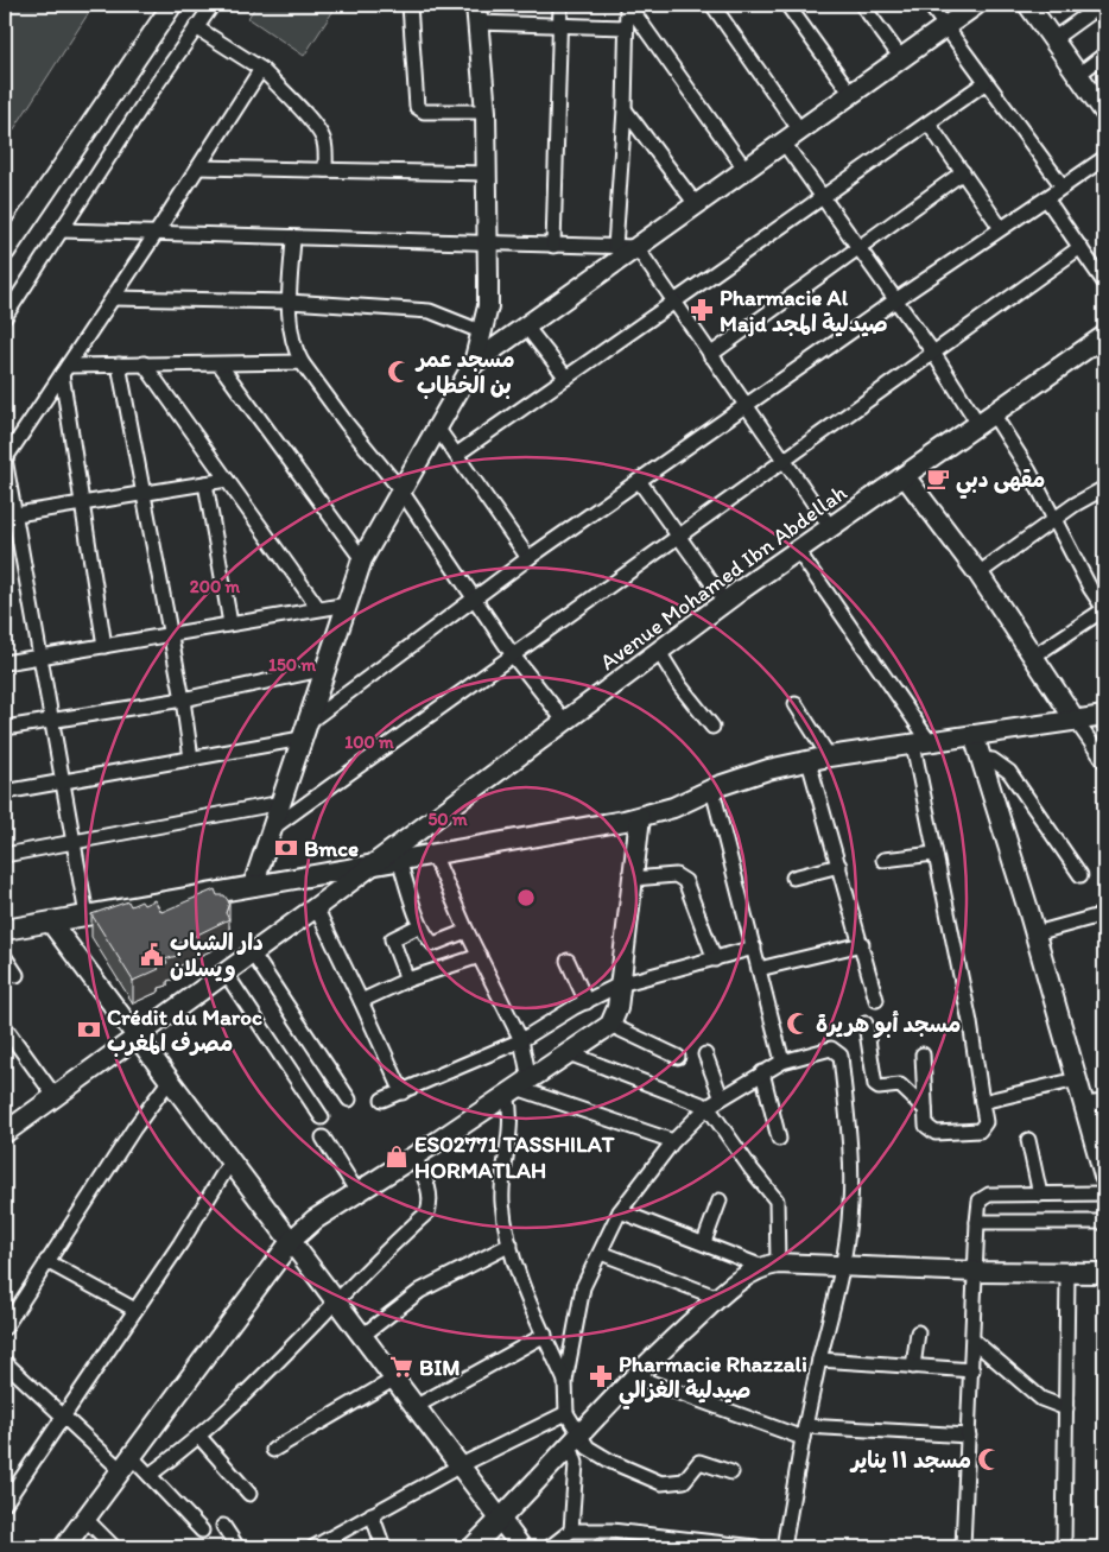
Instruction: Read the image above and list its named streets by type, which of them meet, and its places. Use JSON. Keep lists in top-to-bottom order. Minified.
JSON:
{"streets":{"street":["Avenue Mohamed Ibn Abdellah"]},"places":{"pharmacy":["Pharmacie Al Majd صيدلية المجد","Pharmacie Rhazzali صيدلية الغزالي"],"mosque":["مسجد عمر بن الخطاب","مسجد أبو هريرة","مسجد ١١ يناير"],"cafe":["مقهى دبي"],"bank":["Bmce","Crédit du Maroc مصرف المغرب"],"public building":["دار الشباب ويسلان"],"shop":["ES02771 TASSHILAT HORMATLAH"],"supermarket":["BIM"]},"rings":["200 m","150 m","100 m","50 m"]}
